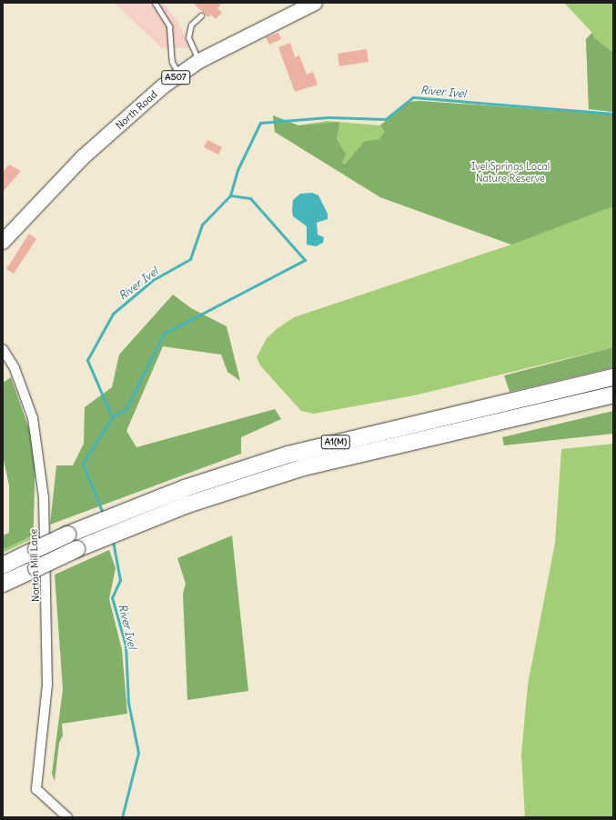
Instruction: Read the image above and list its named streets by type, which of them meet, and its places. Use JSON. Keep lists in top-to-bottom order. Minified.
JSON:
{"streets":{"highway":["A1(M)"],"main road":["A507","North Road"],"street":["Norton Mill Lane"]},"water":["River Ivel"],"parks":["Ivel Springs Local Nature Reserve"]}
